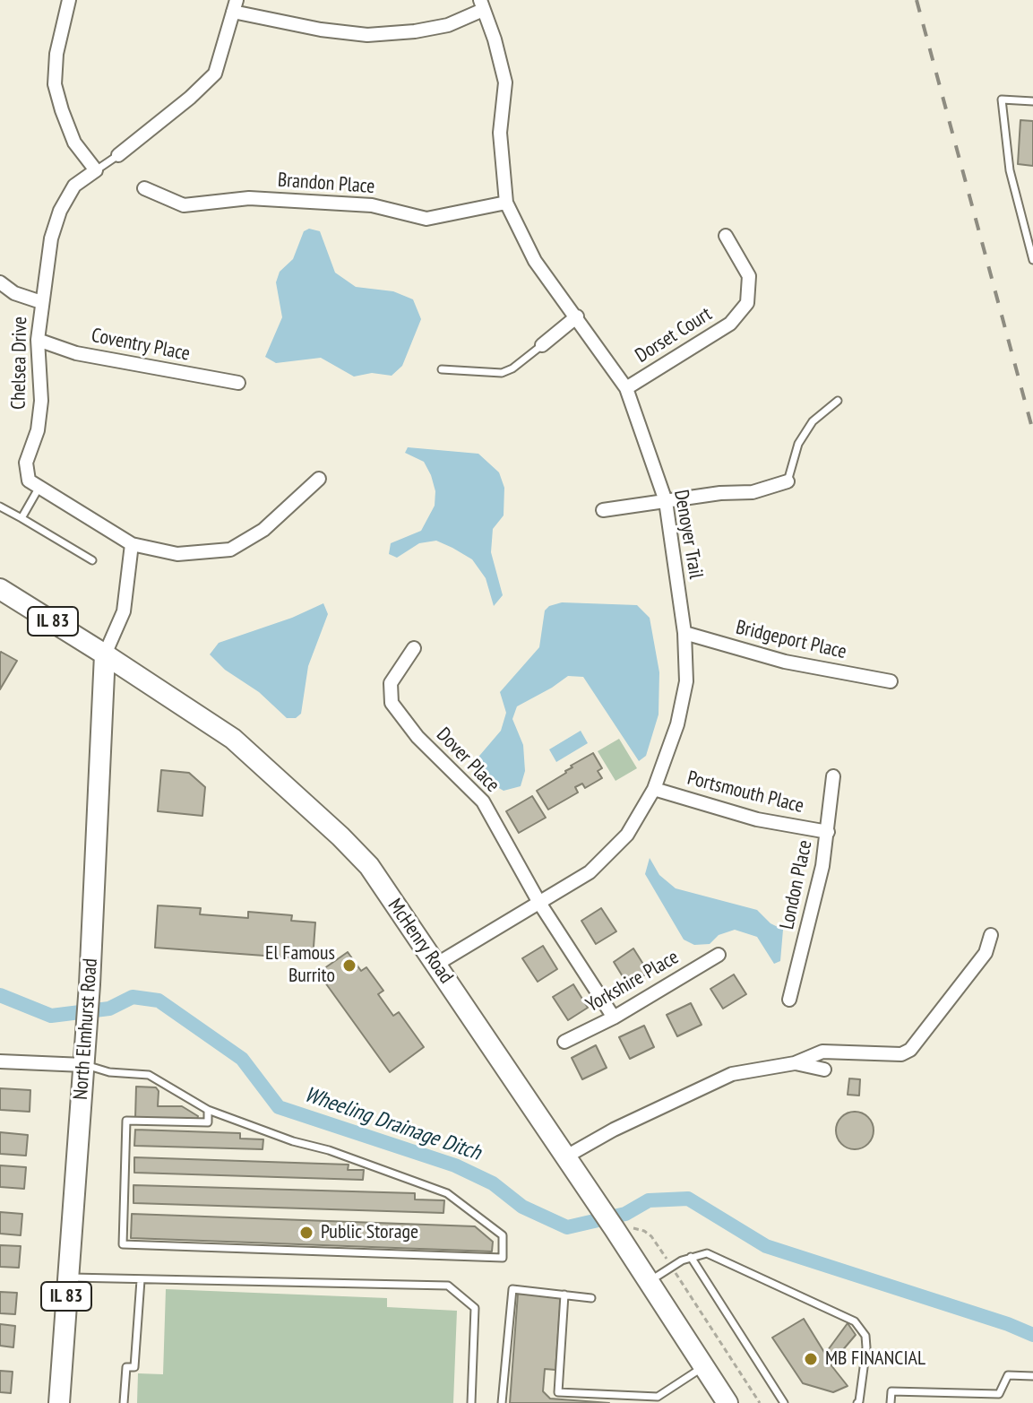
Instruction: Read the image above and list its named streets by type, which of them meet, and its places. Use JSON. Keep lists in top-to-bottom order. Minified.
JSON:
{"streets":{"main road":["IL 83","McHenry Road","North Elmhurst Road"],"street":["Brandon Place","Dorset Court","Coventry Place","Chelsea Drive","Denoyer Trail","Bridgeport Place","Dover Place","Portsmouth Place","London Place","Yorkshire Place"]},"crossings":[["Brandon Place","Denoyer Trail"],["Dorset Court","Denoyer Trail"],["Coventry Place","Chelsea Drive"],["Denoyer Trail","Bridgeport Place"],["Denoyer Trail","Dover Place"],["Denoyer Trail","Portsmouth Place"],["Denoyer Trail","McHenry Road"],["Dover Place","Yorkshire Place"],["Portsmouth Place","London Place"],["McHenry Road","North Elmhurst Road"]],"water":["Wheeling Drainage Ditch"],"places":["El Famous Burrito","Public Storage","MB FINANCIAL"]}
